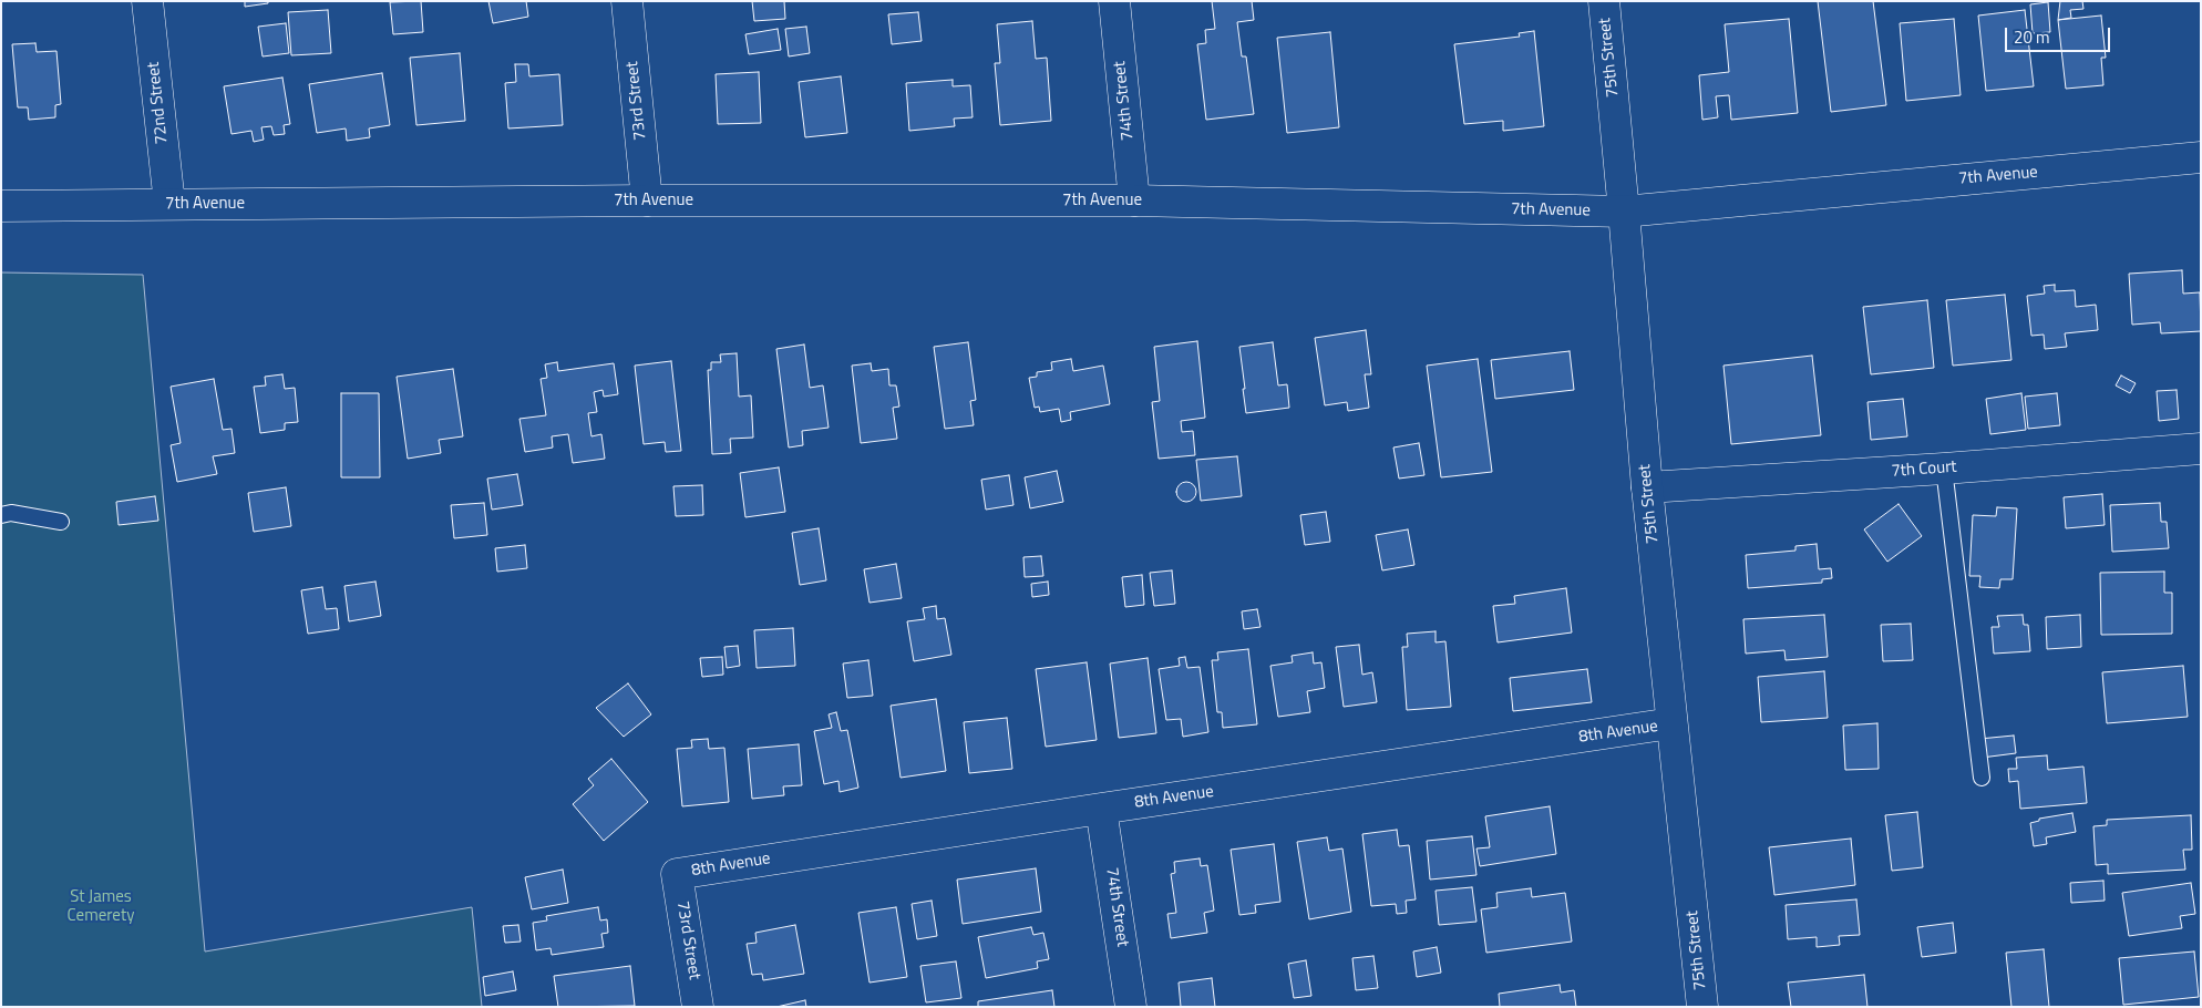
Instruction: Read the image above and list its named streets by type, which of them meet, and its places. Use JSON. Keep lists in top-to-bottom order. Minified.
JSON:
{"streets":{"street":["75th Street","73rd Street","74th Street","72nd Street","7th Avenue","7th Court","8th Avenue"]},"crossings":[["75th Street","7th Avenue"],["75th Street","7th Court"],["75th Street","8th Avenue"],["73rd Street","7th Avenue"],["73rd Street","8th Avenue"],["74th Street","7th Avenue"],["74th Street","8th Avenue"],["72nd Street","7th Avenue"]],"parks":["St James Cemerety"],"scale_bar":"20 m"}
